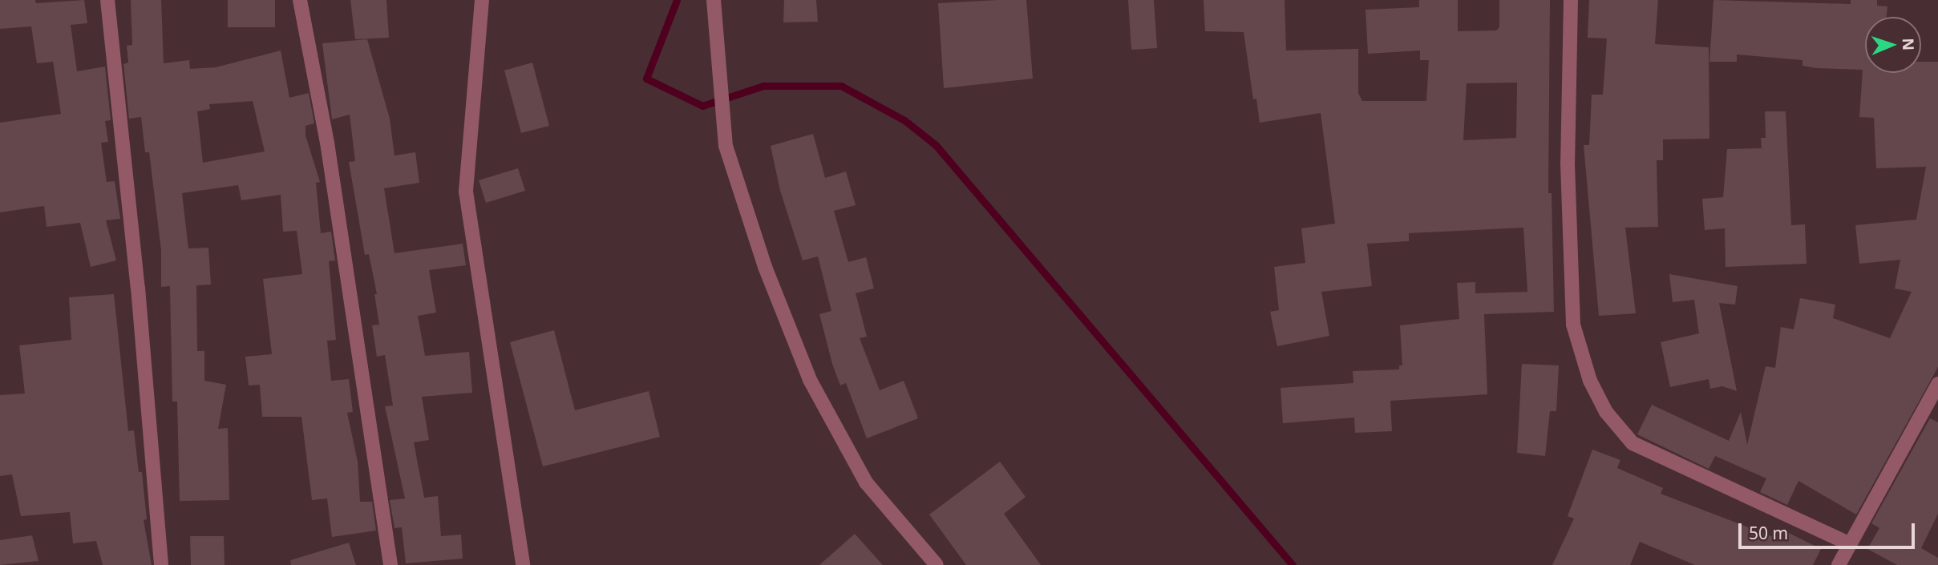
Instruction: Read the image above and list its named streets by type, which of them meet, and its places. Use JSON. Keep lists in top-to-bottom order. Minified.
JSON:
{"scale_bar":"50 m","north":"right"}
